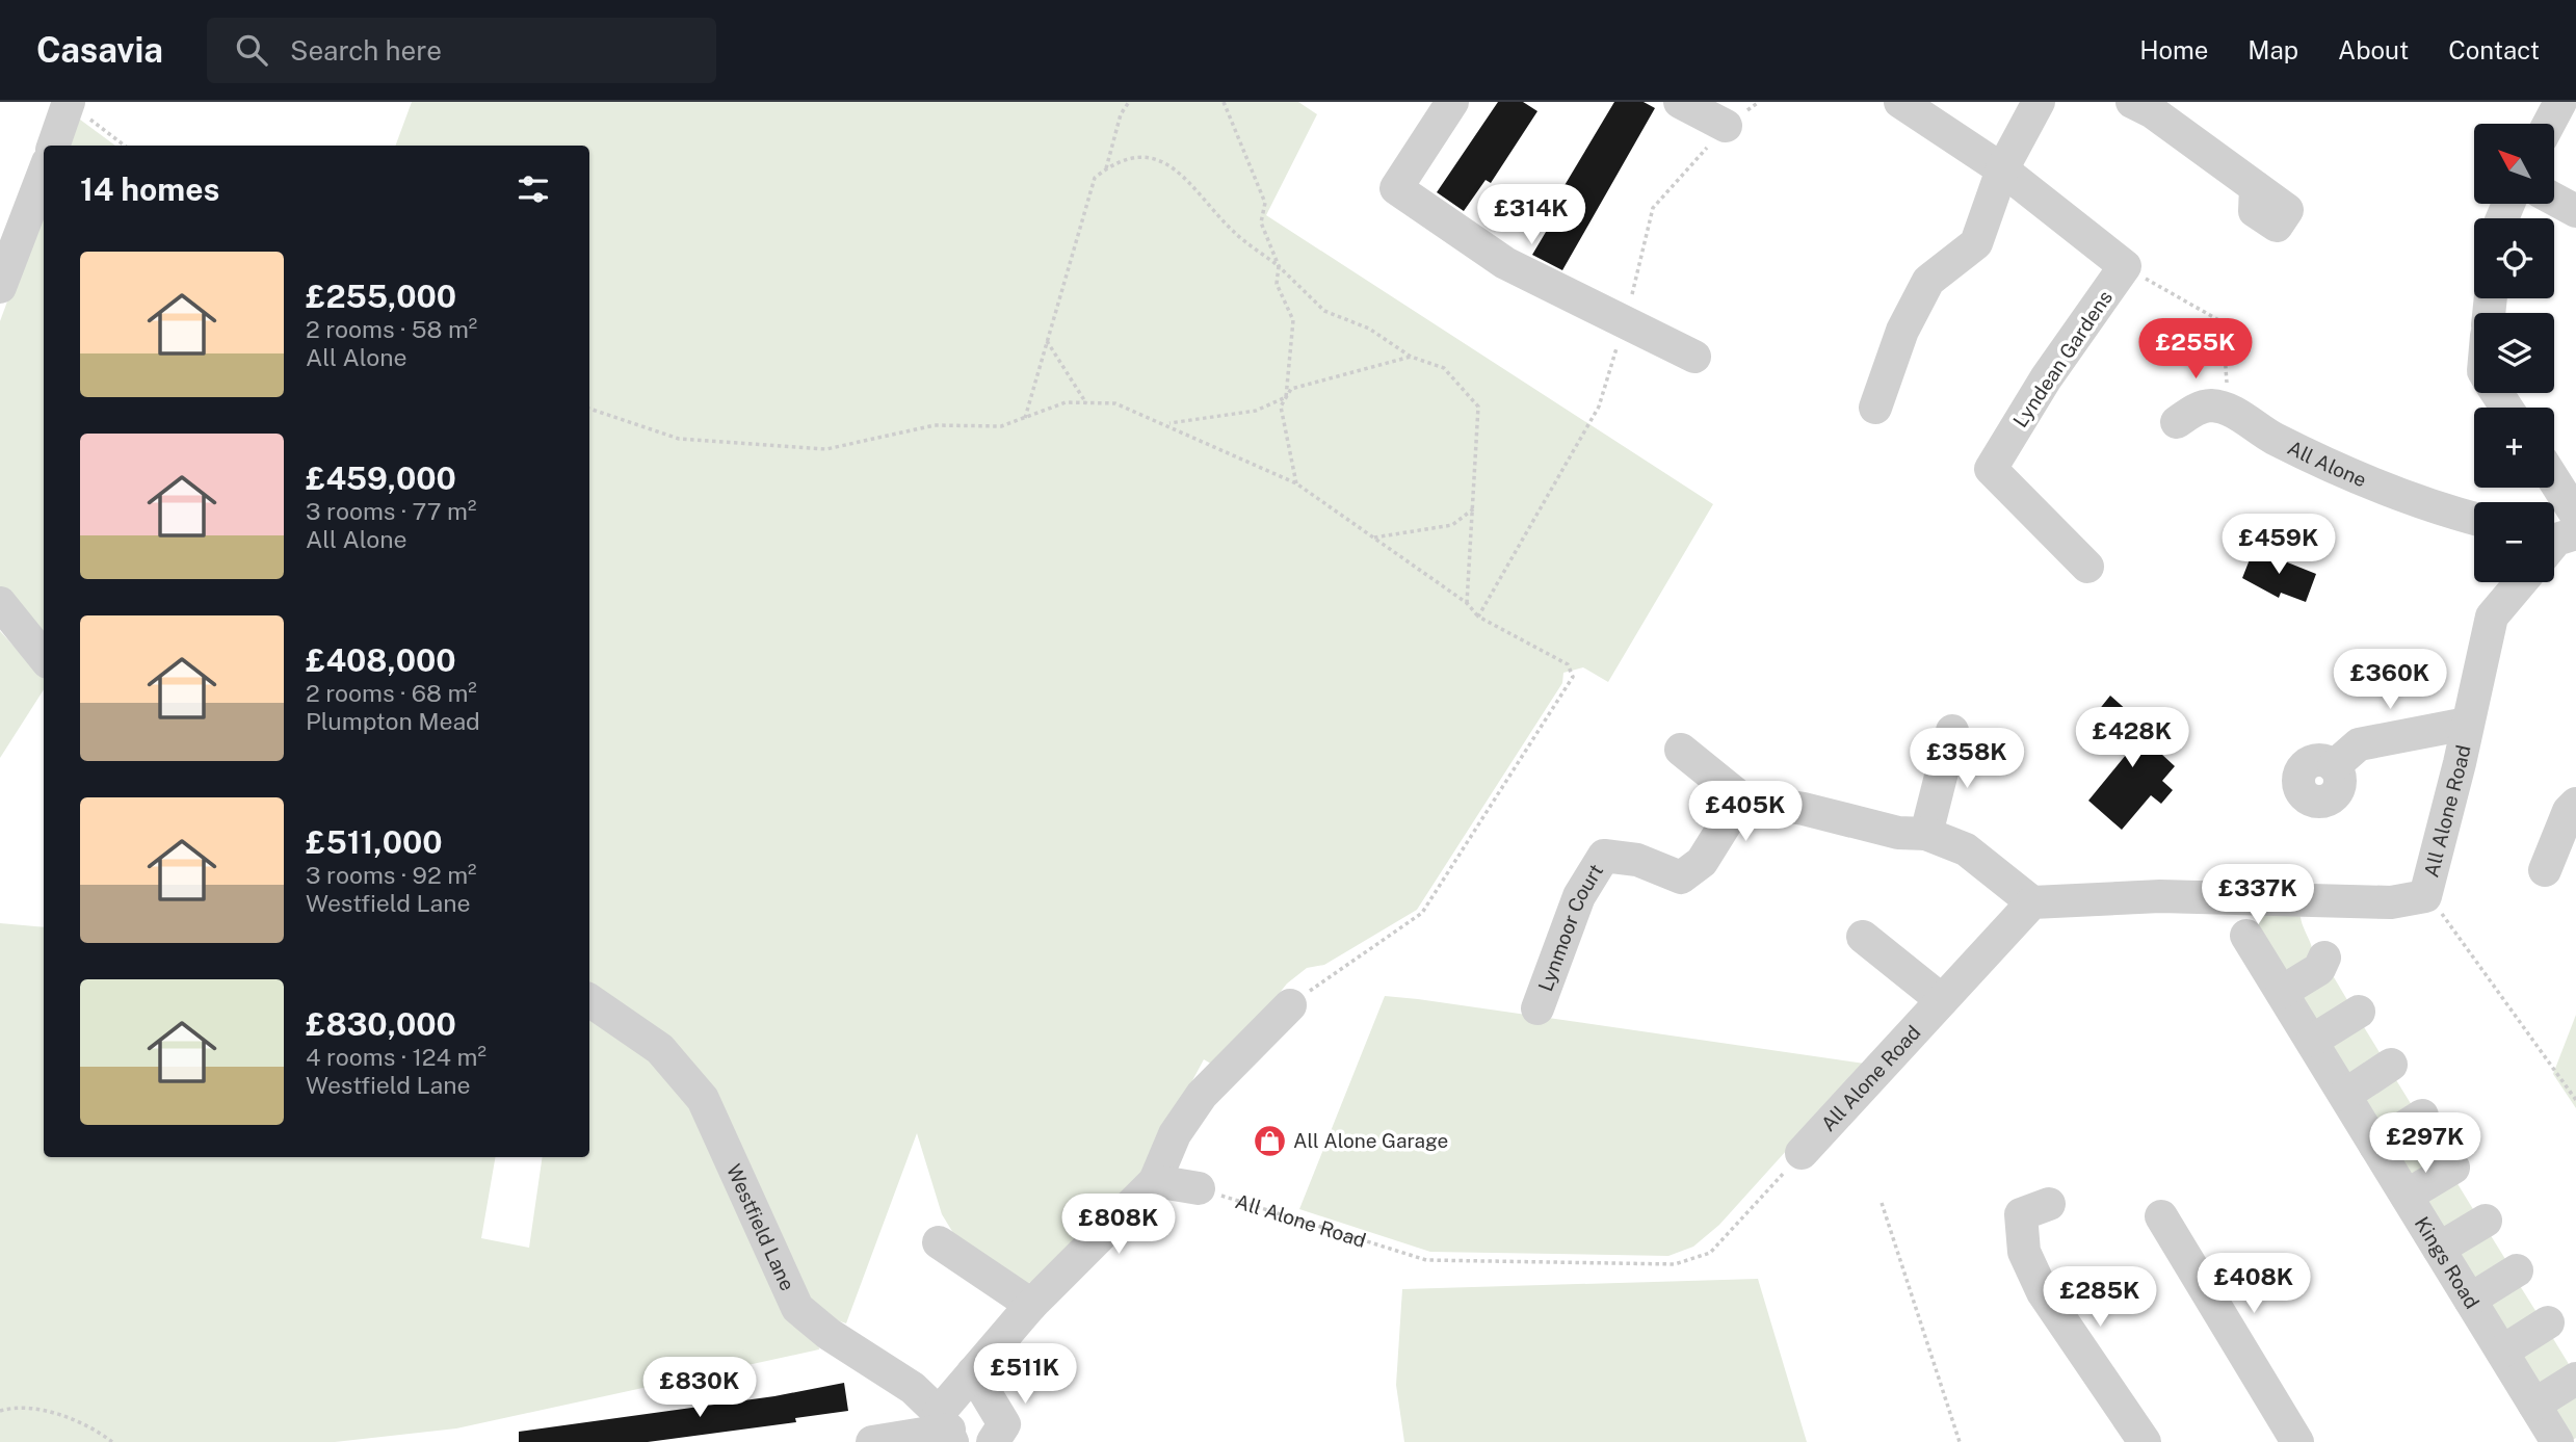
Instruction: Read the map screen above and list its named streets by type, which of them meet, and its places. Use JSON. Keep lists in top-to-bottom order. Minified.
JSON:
{"streets":{"street":["Lyndean Gardens","All Alone","All Alone Road","Lynmoor Court","Westfield Lane","Kings Road"]},"places":{"shop":["All Alone Garage"]},"north":"top left","page":{"header":"Casavia","search":"Search here","nav":["Home","Map","About","Contact"],"map_buttons":["+","−"],"heading":"14 homes","price":["£314K","£255K","£459K","£360K","£428K","£358K","£405K","£337K","£297K","£808K","£408K","£285K","£511K","£830K"],"list":[{"name":"£255,000","note":"2 rooms · 58 m² · All Alone"},{"name":"£459,000","note":"3 rooms · 77 m² · All Alone"},{"name":"£408,000","note":"2 rooms · 68 m² · Plumpton Mead"},{"name":"£511,000","note":"3 rooms · 92 m² · Westfield Lane"},{"name":"£830,000","note":"4 rooms · 124 m² · Westfield Lane"}]}}
